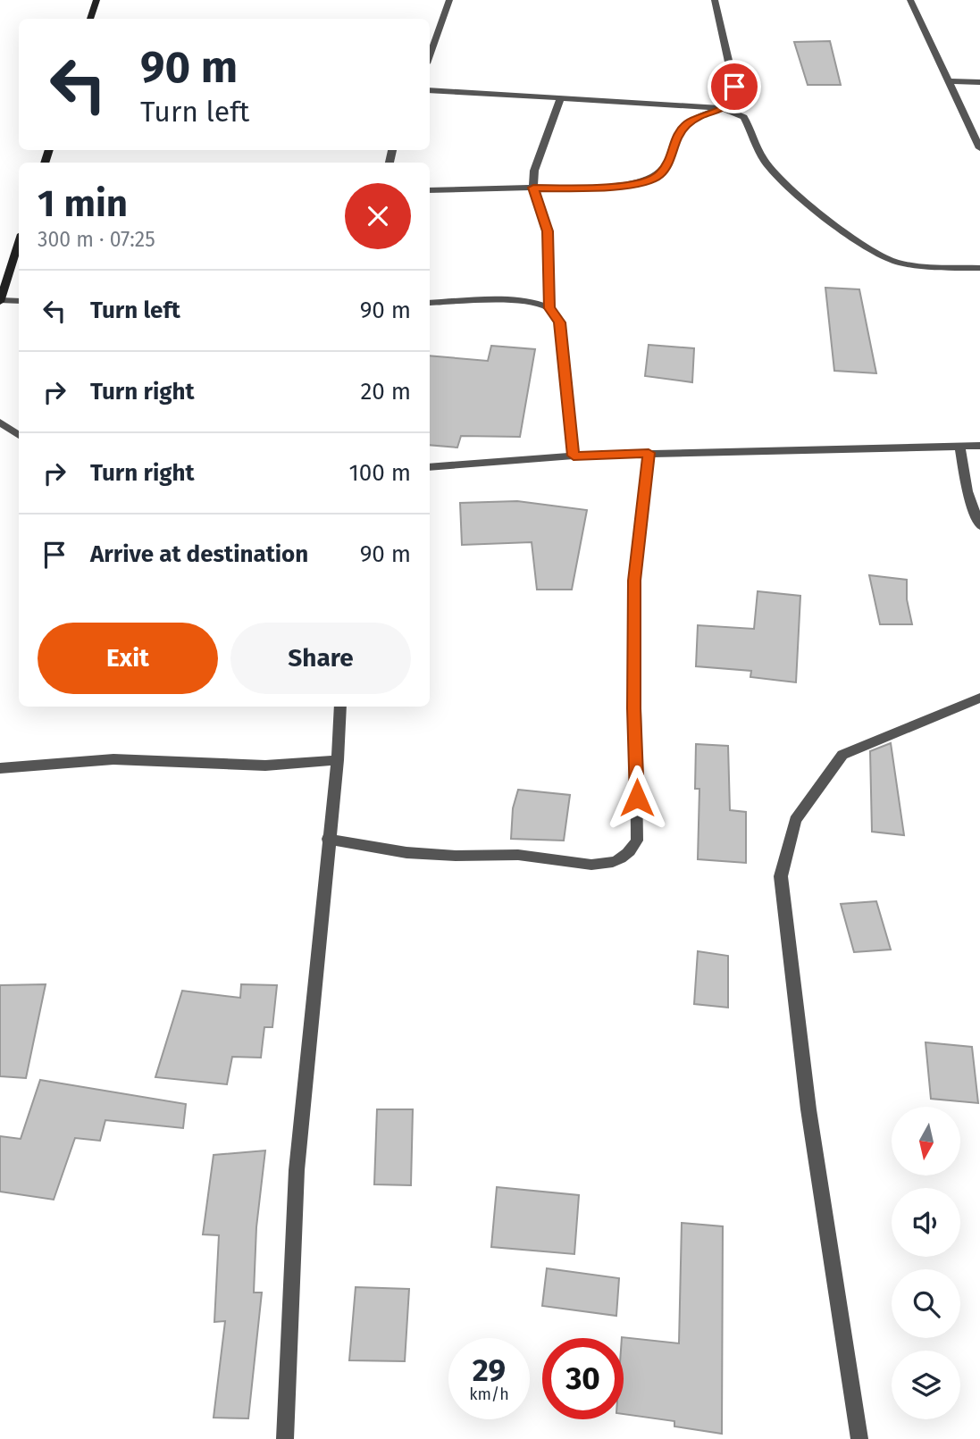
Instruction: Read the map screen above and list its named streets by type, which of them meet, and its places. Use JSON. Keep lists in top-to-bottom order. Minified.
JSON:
{"north":"bottom","page":{"turn":["90 m","Turn left"],"heading":["1 min","300 m · 07:25"],"list":[{"name":"Turn left","value":"90 m"},{"name":"Turn right","value":"20 m"},{"name":"Turn right","value":"100 m"},{"name":"Arrive at destination","value":"90 m"}],"buttons":["Exit","Share"],"speed":"29 km/h","limit":"30"}}
